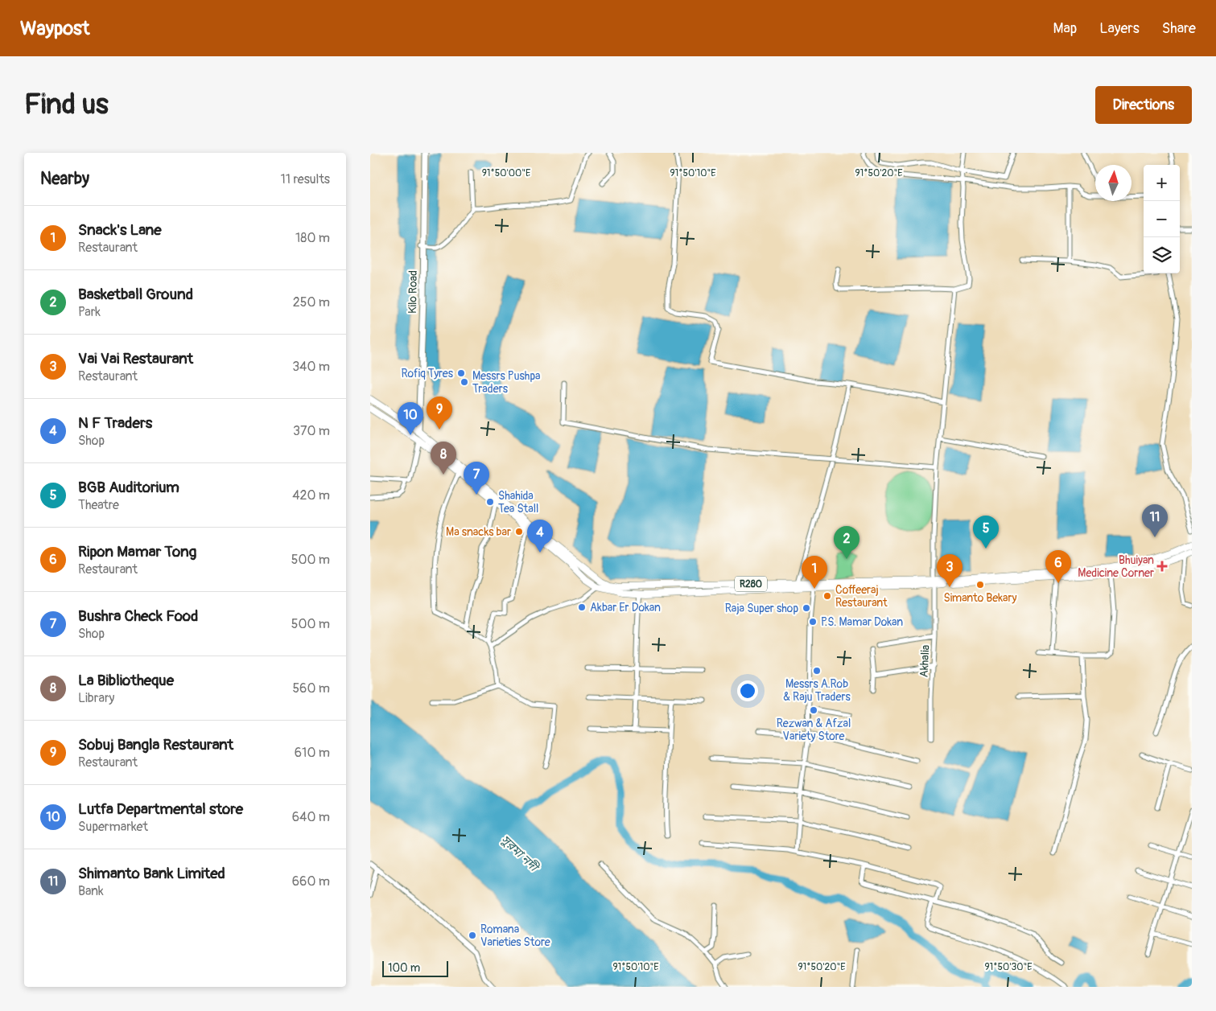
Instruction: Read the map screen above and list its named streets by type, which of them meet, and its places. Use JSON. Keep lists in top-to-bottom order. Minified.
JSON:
{"streets":{"main road":["R280"],"street":["Kilo Road","Akhalia"]},"crossings":[["Kilo Road","R280"],["R280","Akhalia"]],"water":["সুরমা নদী"],"places":{"other":["Rofiq Tyres","Messrs Pushpa Traders","Shahida Tea Stall","Ma snacks bar","Simanto Bekary","Coffeeraj Restaurant","Akbar Er Dokan","Raja Super shop","P.S. Mamar Dokan","Messrs A.Rob & Raju Traders","Rezwan & Afzal Variety Store","Romana Varieties Store"],"health":["Bhuiyan Medicine Corner"]},"scale_bar":"100 m","north":"top","page":{"header":"Waypost","nav":["Map","Layers","Share"],"buttons":"Directions","title":"Find us","heading":["Nearby","11 results"],"map_buttons":["+","−"],"list":[{"mark":"1","name":"Snack's Lane","note":"Restaurant","value":"180 m"},{"mark":"2","name":"Basketball Ground","note":"Park","value":"250 m"},{"mark":"3","name":"Vai Vai Restaurant","note":"Restaurant","value":"340 m"},{"mark":"4","name":"N F Traders","note":"Shop","value":"370 m"},{"mark":"5","name":"BGB Auditorium","note":"Theatre","value":"420 m"},{"mark":"6","name":"Ripon Mamar Tong","note":"Restaurant","value":"500 m"},{"mark":"7","name":"Bushra Check Food","note":"Shop","value":"500 m"},{"mark":"8","name":"La Bibliotheque","note":"Library","value":"560 m"},{"mark":"9","name":"Sobuj Bangla Restaurant","note":"Restaurant","value":"610 m"},{"mark":"10","name":"Lutfa Departmental store","note":"Supermarket","value":"640 m"},{"mark":"11","name":"Shimanto Bank Limited","note":"Bank","value":"660 m"}],"pins":["9","10","8","7","11","5","4","2","6","3","1"],"scale":"100 m"},"coordinates":["91°50'00\"E","91°50'10\"E","91°50'20\"E","91°50'30\"E"]}
